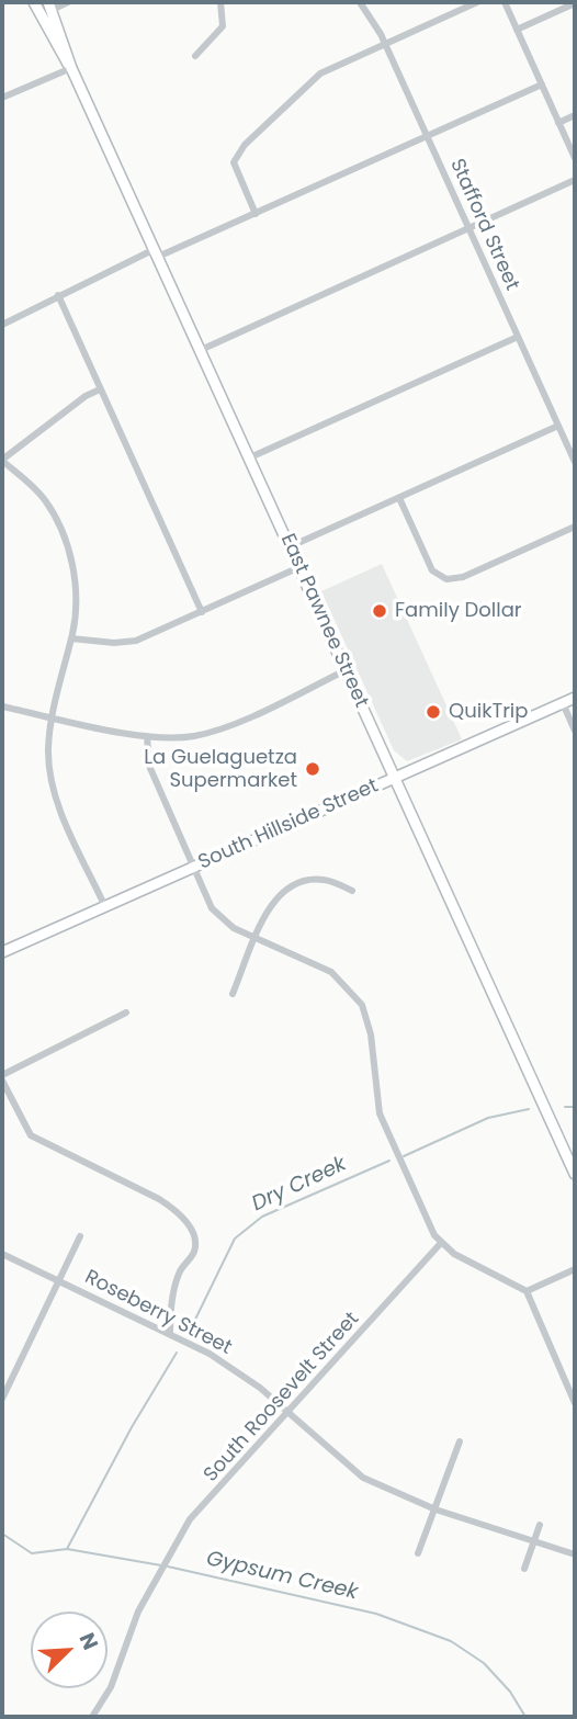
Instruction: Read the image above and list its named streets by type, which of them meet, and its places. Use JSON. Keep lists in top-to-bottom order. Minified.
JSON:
{"streets":{"main road":["East Pawnee Street","South Hillside Street"],"street":["Stafford Street","Roseberry Street","South Roosevelt Street"]},"crossings":[["East Pawnee Street","South Hillside Street"],["Roseberry Street","South Roosevelt Street"]],"water":["Dry Creek","Gypsum Creek"],"places":["Family Dollar","QuikTrip","La Guelaguetza Supermarket"],"north":"top right"}
